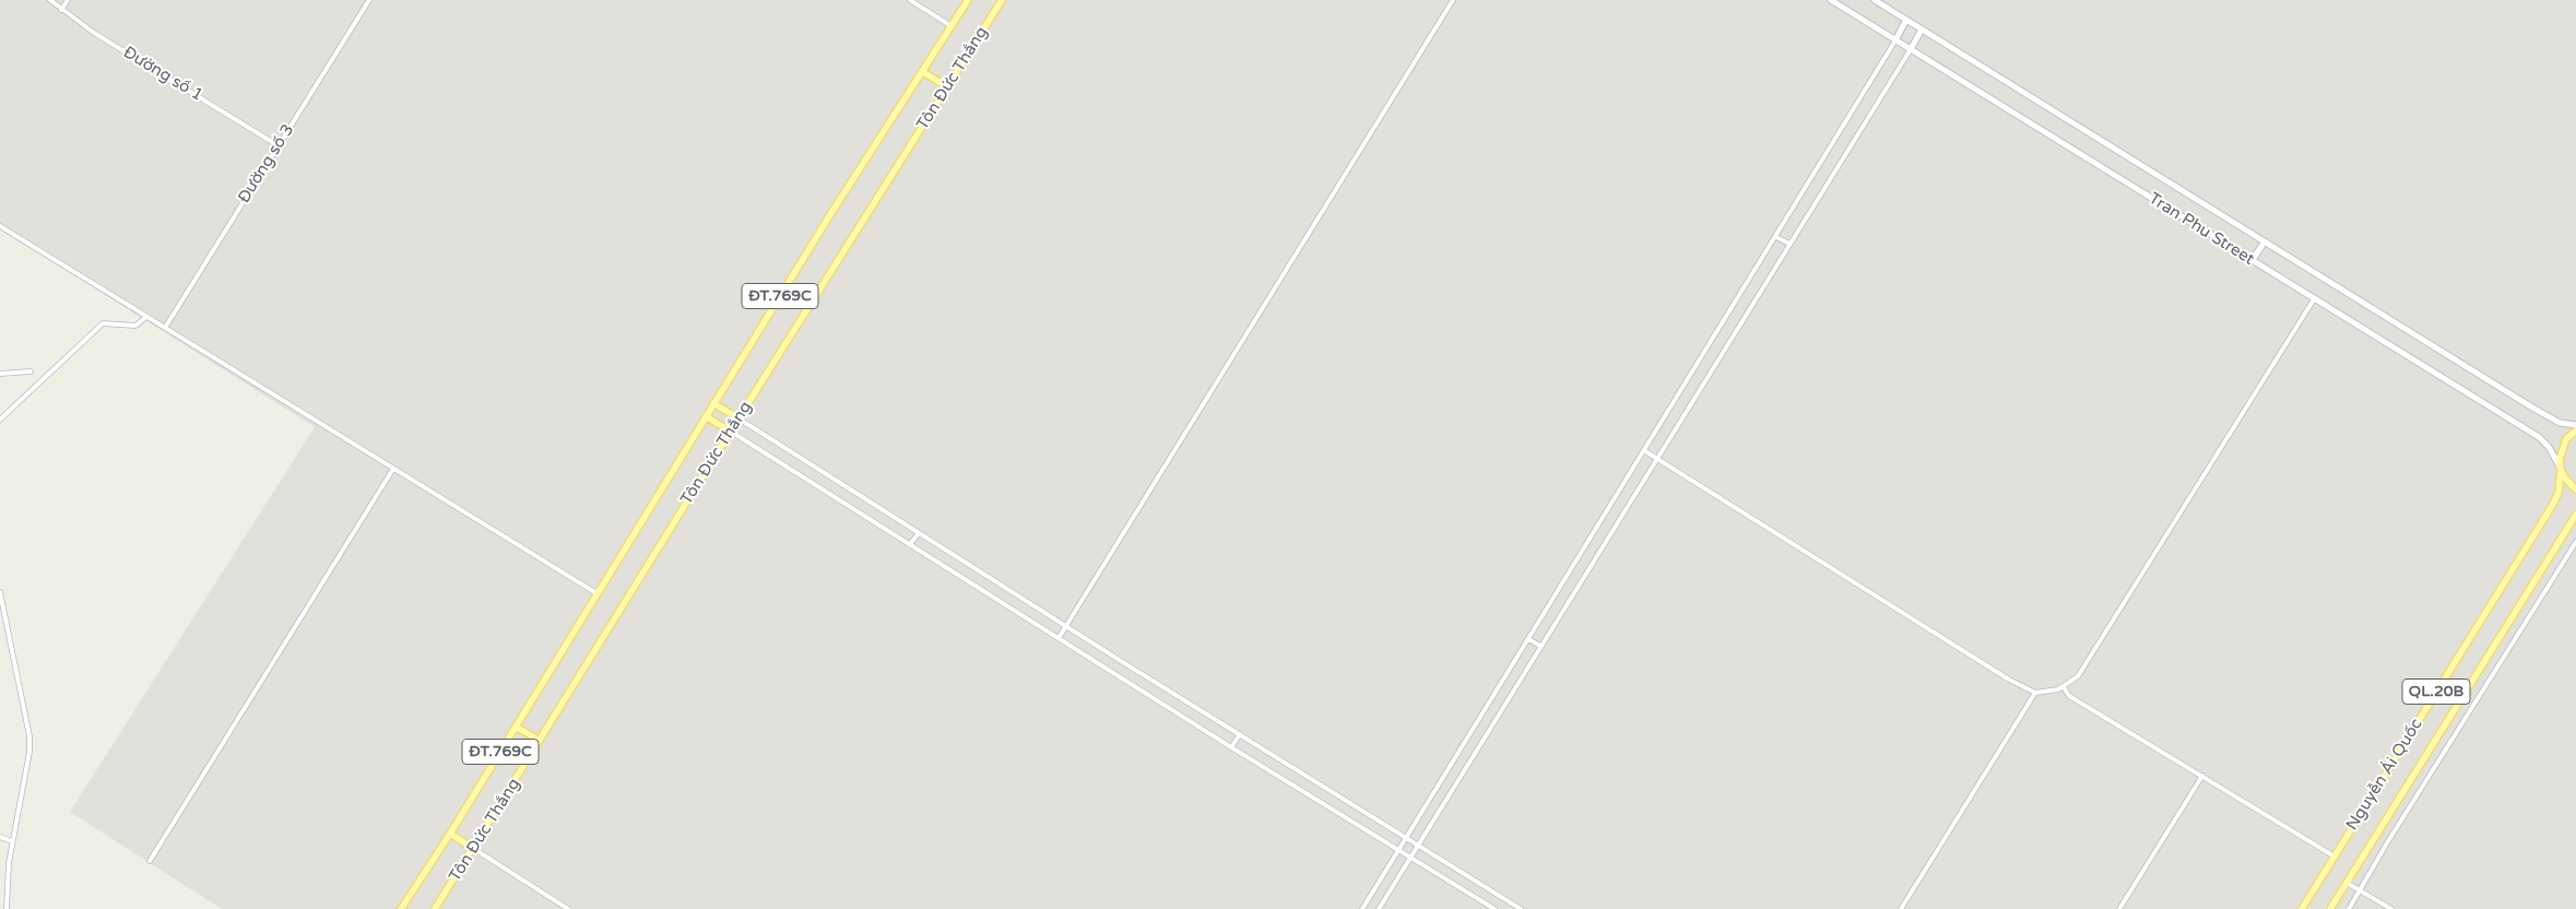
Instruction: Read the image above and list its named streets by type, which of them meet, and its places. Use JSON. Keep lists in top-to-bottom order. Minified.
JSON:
{"streets":{"main road":["Tôn Đức Thắng","Tran Phu Street","ĐT.769C","QL.20B","Nguyễn Ái Quốc"],"street":["Đường số 1","Đường số 3"]},"crossings":[["Đường số 1","Đường số 3"],["Tran Phu Street","Nguyễn Ái Quốc"]]}
